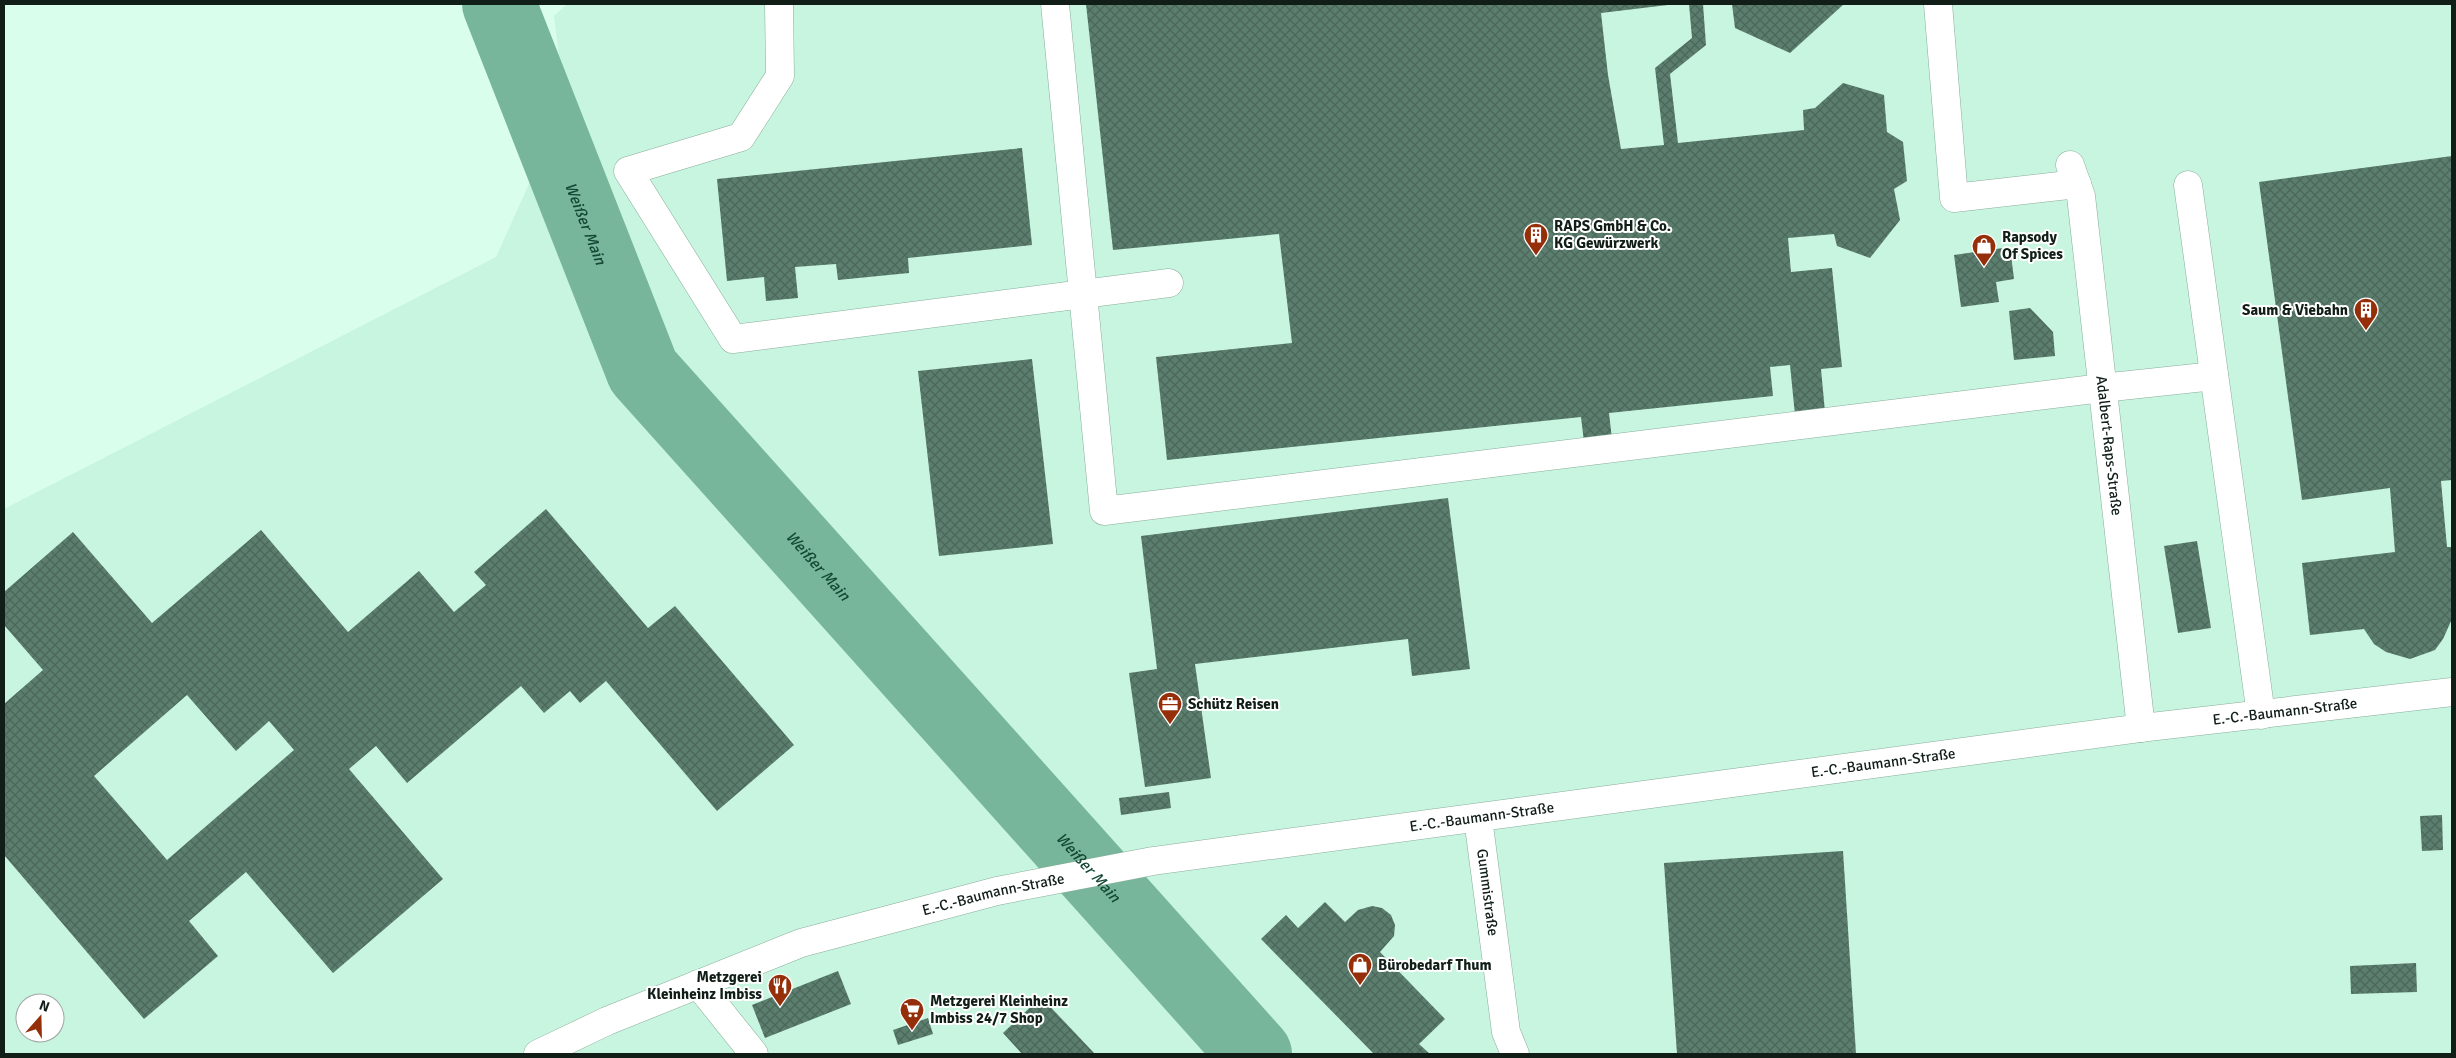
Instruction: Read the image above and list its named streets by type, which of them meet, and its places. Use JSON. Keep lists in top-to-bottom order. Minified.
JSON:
{"streets":{"street":["Adalbert-Raps-Straße","E.-C.-Baumann-Straße","Gummistraße"]},"crossings":[["Adalbert-Raps-Straße","E.-C.-Baumann-Straße"],["E.-C.-Baumann-Straße","Gummistraße"]],"water":["Weißer Main"],"places":{"building":["RAPS GmbH & Co. KG Gewürzwerk","Saum & Viebahn"],"shop":["Rapsody Of Spices","Bürobedarf Thum"],"office":["Schütz Reisen"],"restaurant":["Metzgerei Kleinheinz Imbiss"],"supermarket":["Metzgerei Kleinheinz Imbiss 24/7 Shop"]},"north":"top"}
